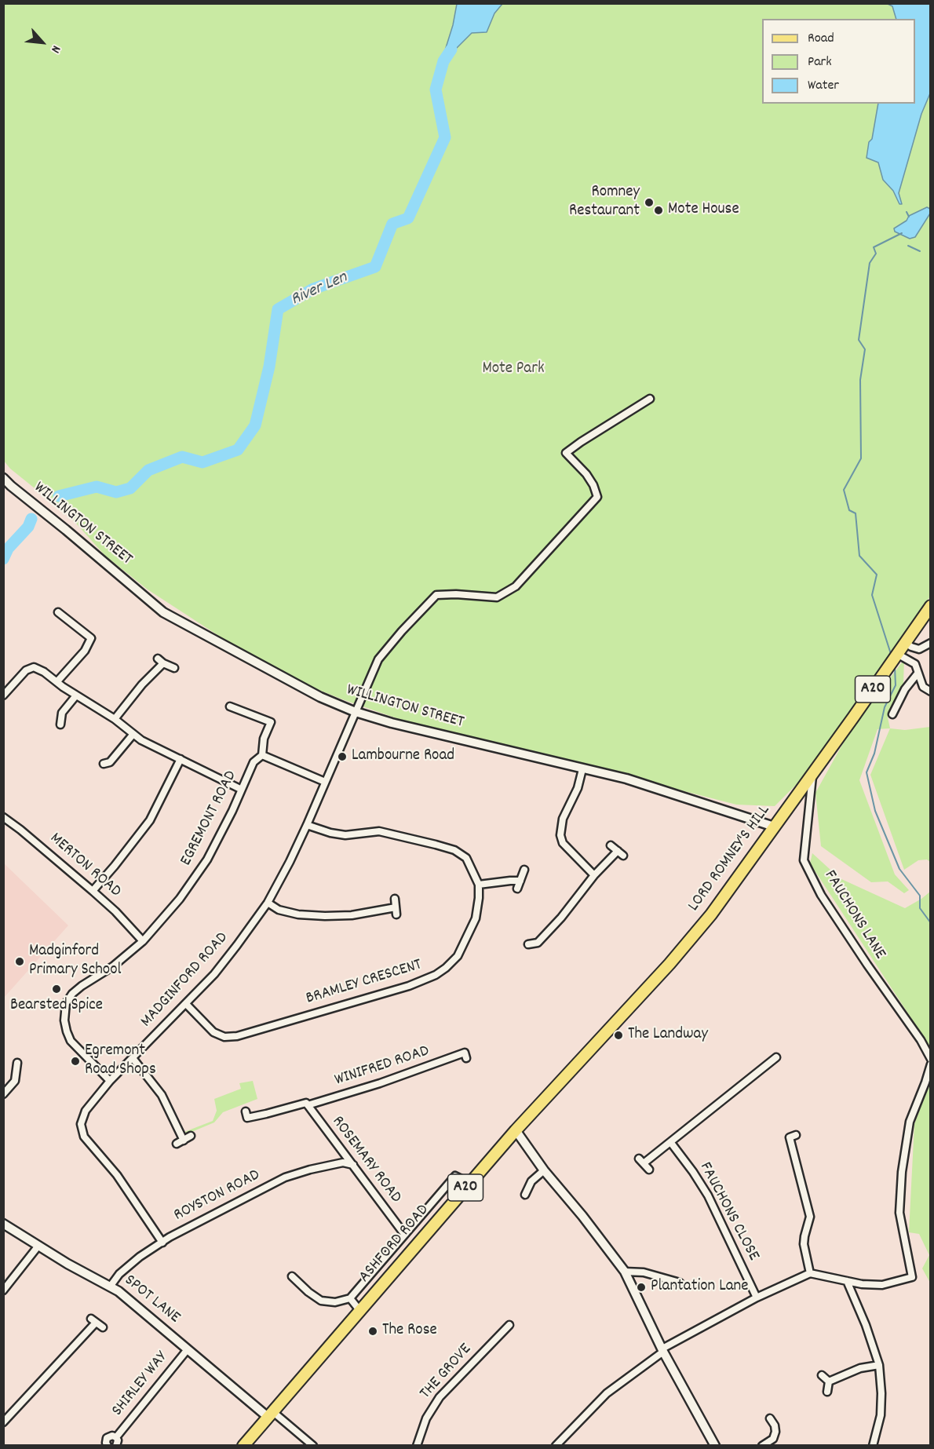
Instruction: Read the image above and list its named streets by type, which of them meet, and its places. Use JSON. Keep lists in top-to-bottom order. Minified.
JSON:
{"streets":{"main road":["A20","LORD ROMNEY'S HILL","ASHFORD ROAD"],"street":["WILLINGTON STREET","EGREMONT ROAD","MERTON ROAD","FAUCHONS LANE","MADGINFORD ROAD","BRAMLEY CRESCENT","WINIFRED ROAD","ROSEMARY ROAD","ROYSTON ROAD","FAUCHONS CLOSE","SPOT LANE","THE GROVE","SHIRLEY WAY"]},"crossings":[["WILLINGTON STREET","LORD ROMNEY'S HILL"],["WILLINGTON STREET","MADGINFORD ROAD"],["A20","LORD ROMNEY'S HILL"],["A20","FAUCHONS LANE"],["EGREMONT ROAD","MERTON ROAD"],["EGREMONT ROAD","MADGINFORD ROAD"],["LORD ROMNEY'S HILL","FAUCHONS LANE"],["LORD ROMNEY'S HILL","ASHFORD ROAD"],["MADGINFORD ROAD","BRAMLEY CRESCENT"],["MADGINFORD ROAD","ROYSTON ROAD"],["WINIFRED ROAD","ROSEMARY ROAD"],["ROSEMARY ROAD","ROYSTON ROAD"],["ROYSTON ROAD","SPOT LANE"],["ASHFORD ROAD","SPOT LANE"],["SPOT LANE","SHIRLEY WAY"]],"water":["River Len"],"parks":["Mote Park"],"places":["Romney Restaurant","Mote House","Lambourne Road","Madginford Primary School","Bearsted Spice","The Landway","Egremont Road Shops","Plantation Lane","The Rose"],"legend":["Road","Park","Water"],"north":"bottom right"}
